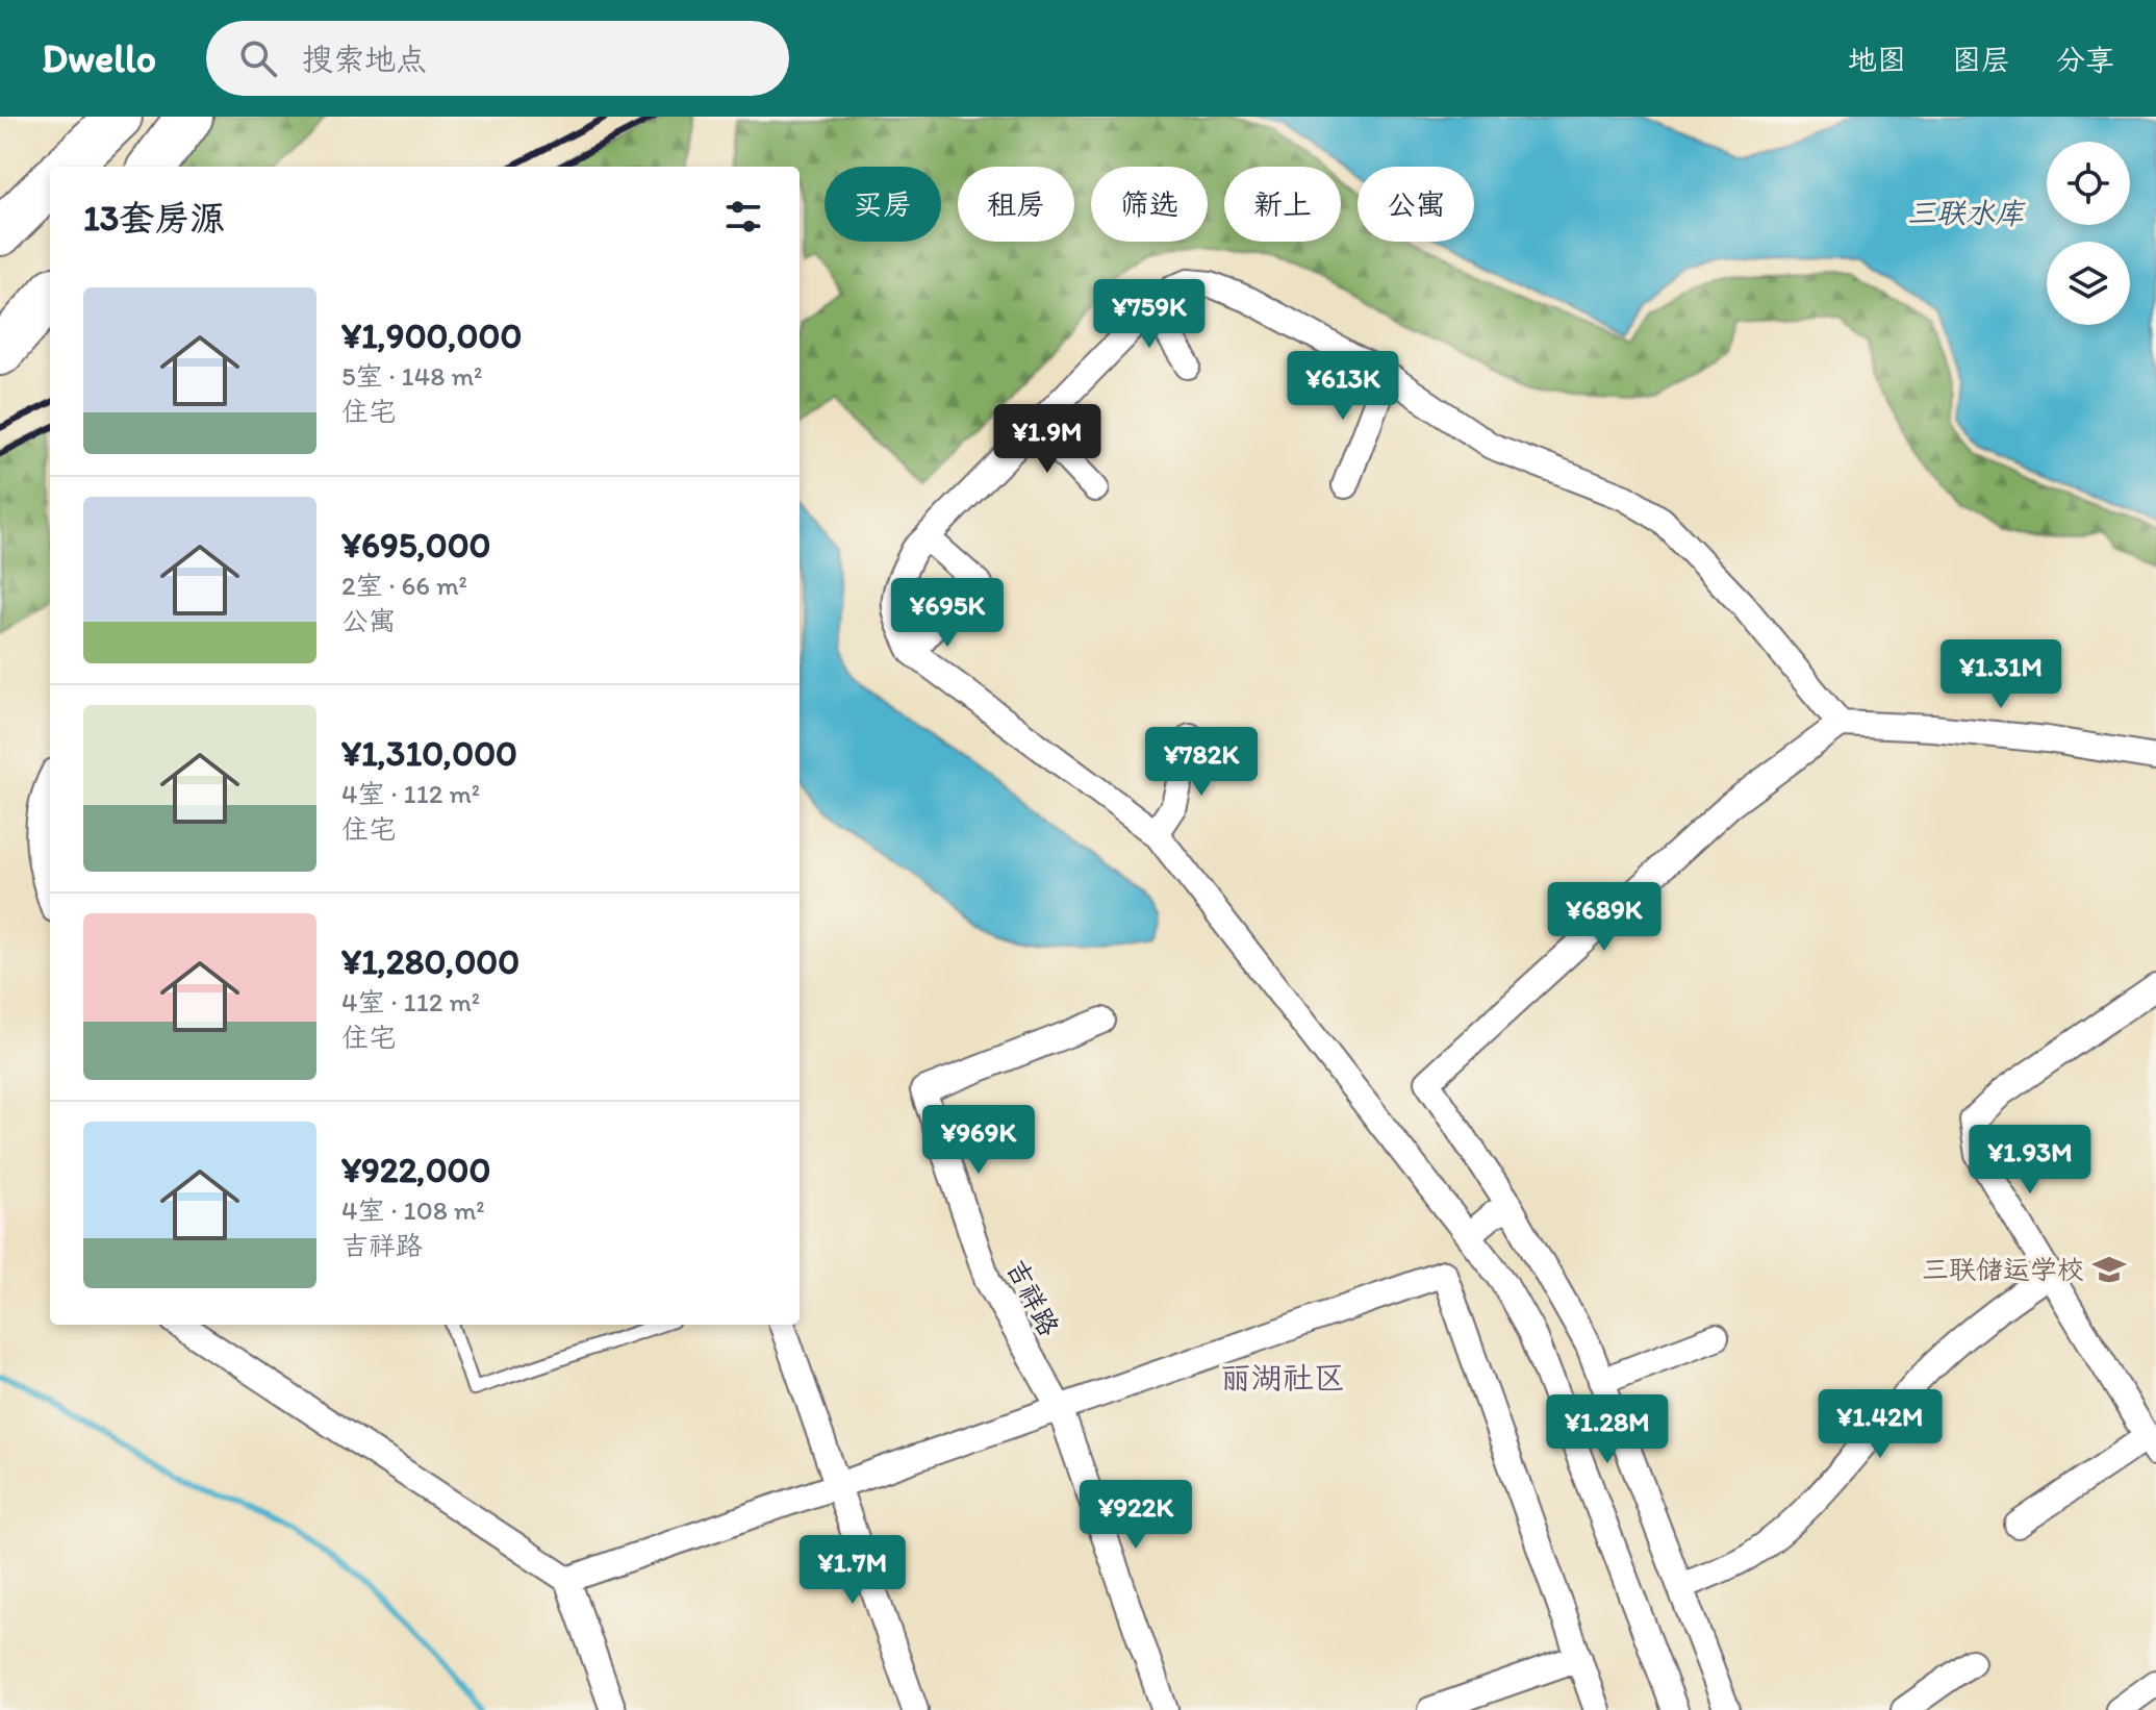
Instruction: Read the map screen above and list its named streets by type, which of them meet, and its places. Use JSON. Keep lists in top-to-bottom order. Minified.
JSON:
{"streets":{"street":["吉祥路"]},"districts":["丽湖社区"],"water":["三联水库"],"places":{"school or university":["三联储运学校"]},"page":{"header":"Dwello","search":"搜索地点","nav":["地图","图层","分享"],"chip":["买房","租房","筛选","新上","公寓"],"heading":"13套房源","list":[{"name":"¥1,900,000","note":"5室 · 148 m² · 住宅"},{"name":"¥695,000","note":"2室 · 66 m² · 公寓"},{"name":"¥1,310,000","note":"4室 · 112 m² · 住宅"},{"name":"¥1,280,000","note":"4室 · 112 m² · 住宅"},{"name":"¥922,000","note":"4室 · 108 m² · 吉祥路"}],"price":["¥759K","¥613K","¥1.9M","¥695K","¥1.31M","¥782K","¥689K","¥969K","¥1.93M","¥1.42M","¥1.28M","¥922K","¥1.7M"]}}
